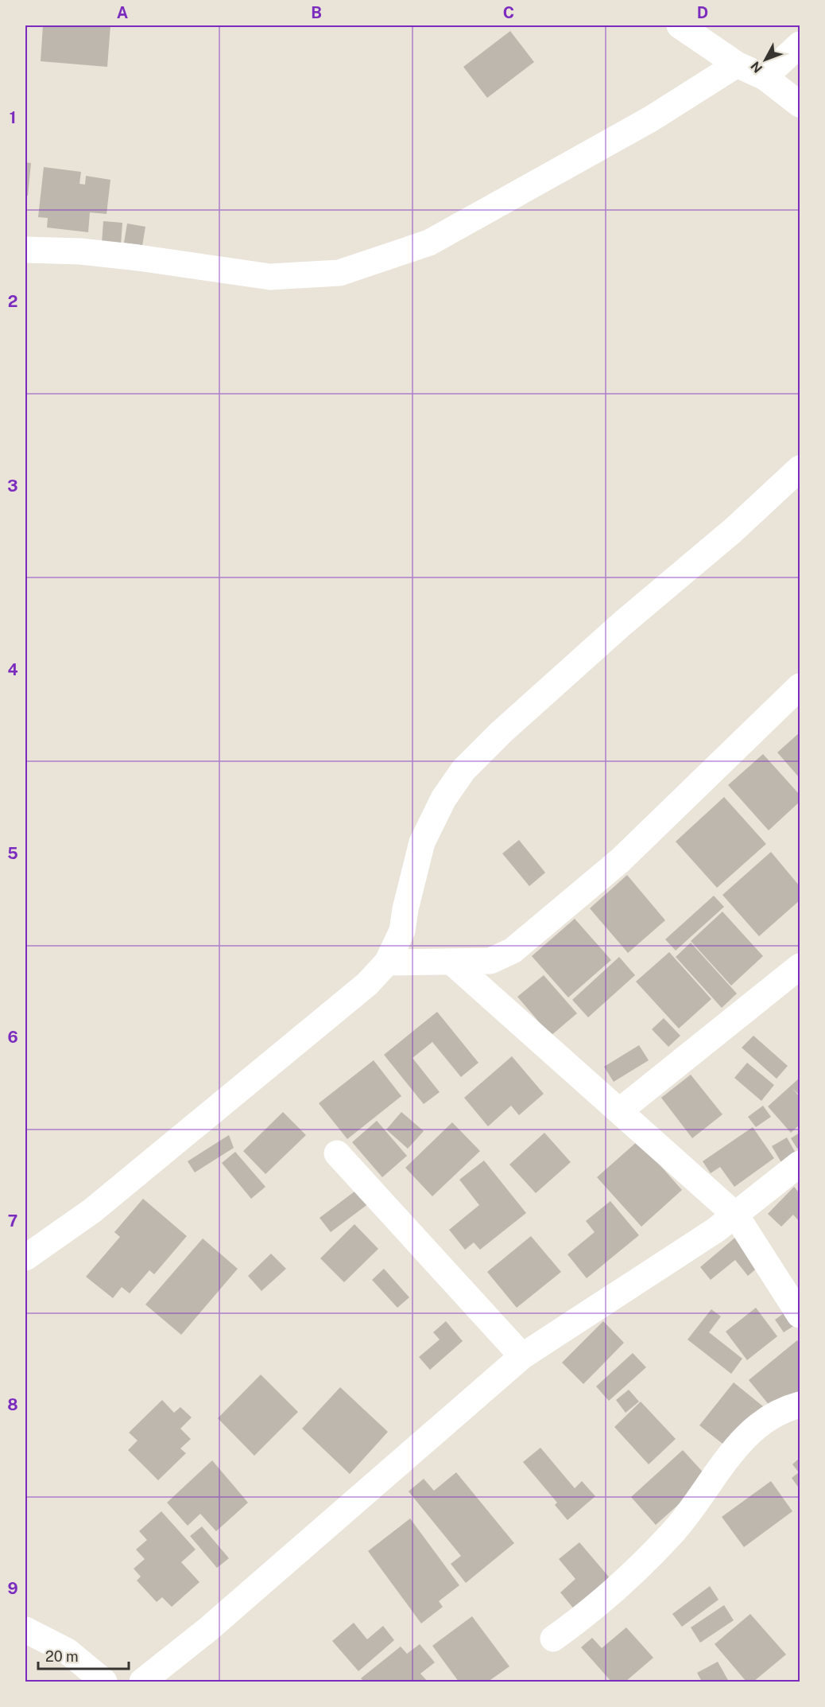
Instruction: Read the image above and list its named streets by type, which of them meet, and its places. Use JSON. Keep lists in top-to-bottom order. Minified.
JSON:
{"scale_bar":"20 m","north":"bottom left","grid":{"columns":["A","B","C","D"],"rows":["1","2","3","4","5","6","7","8","9"]}}
